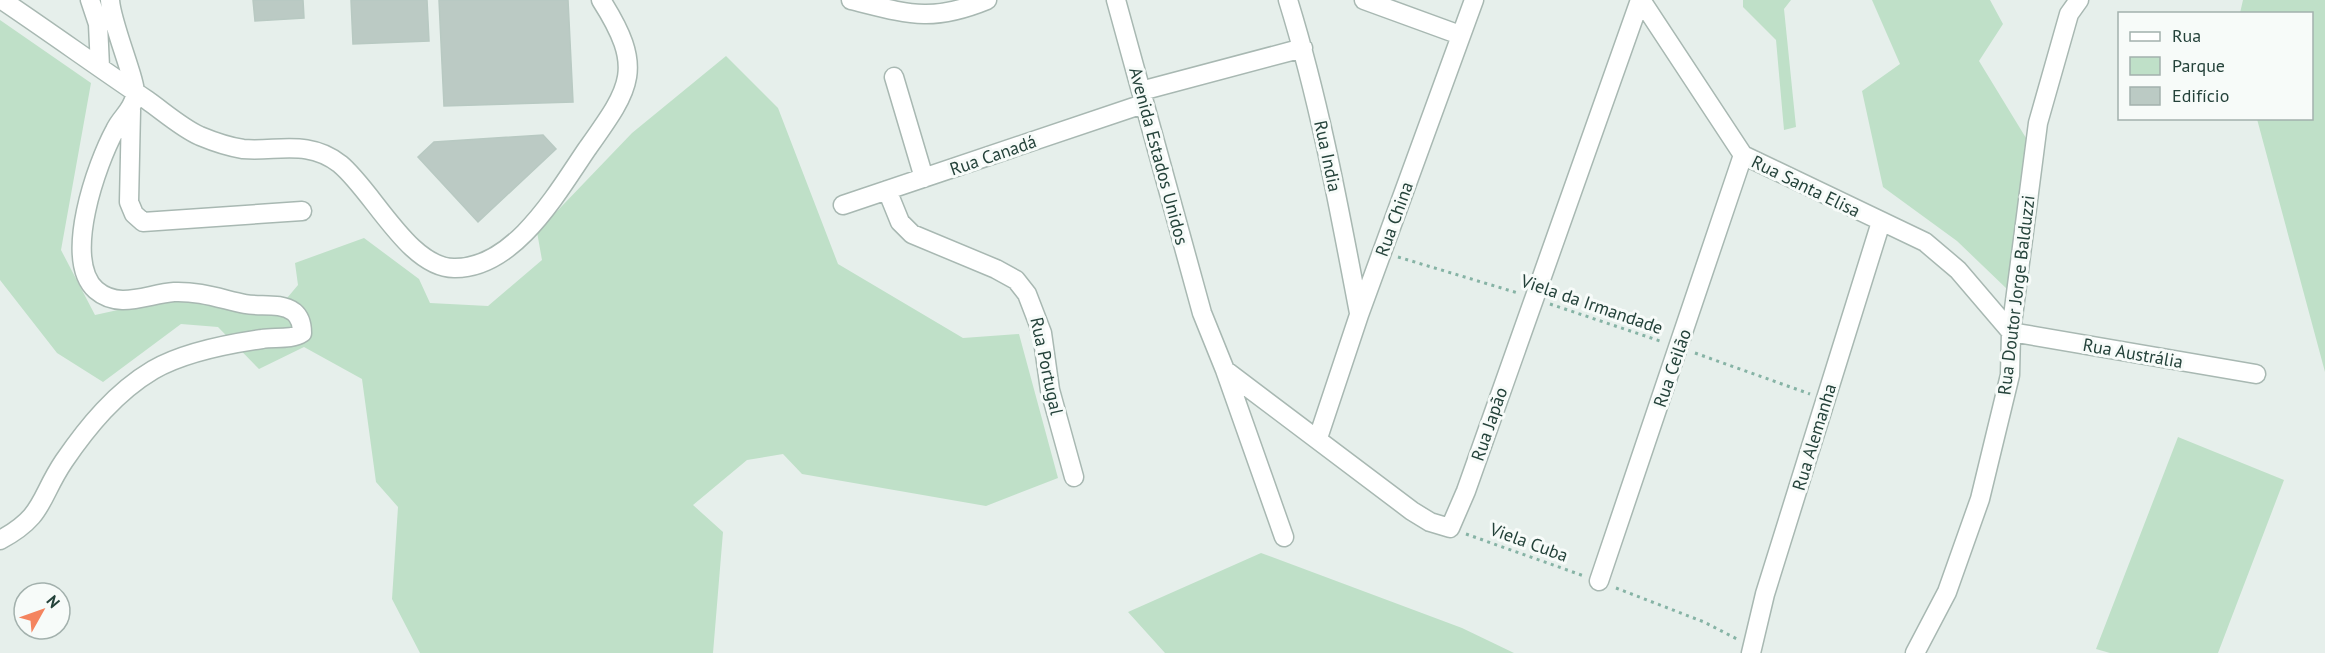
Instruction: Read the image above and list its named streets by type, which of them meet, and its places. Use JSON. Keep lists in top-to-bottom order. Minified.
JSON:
{"streets":{"street":["Rua Canadá","Avenida Estados Unidos","Rua India","Rua Santa Elisa","Rua China","Rua Doutor Jorge Balduzzi","Rua Austrália","Rua Portugal","Rua Ceilão","Rua Japão","Rua Alemanha"],"path":["Viela da Irmandade","Viela Cuba"]},"crossings":[["Rua Canadá","Avenida Estados Unidos"],["Rua Canadá","Rua India"],["Rua Canadá","Rua Portugal"],["Rua India","Rua China"],["Rua Santa Elisa","Rua Doutor Jorge Balduzzi"],["Rua Santa Elisa","Rua Austrália"],["Rua Santa Elisa","Rua Ceilão"],["Rua Santa Elisa","Rua Japão"],["Rua Santa Elisa","Rua Alemanha"],["Rua China","Viela da Irmandade"],["Rua Doutor Jorge Balduzzi","Rua Austrália"],["Viela da Irmandade","Rua Ceilão"],["Viela da Irmandade","Rua Japão"],["Viela da Irmandade","Rua Alemanha"],["Rua Ceilão","Viela Cuba"],["Rua Japão","Viela Cuba"],["Rua Alemanha","Viela Cuba"]],"legend":["Rua","Parque","Edifício"],"north":"top right"}
